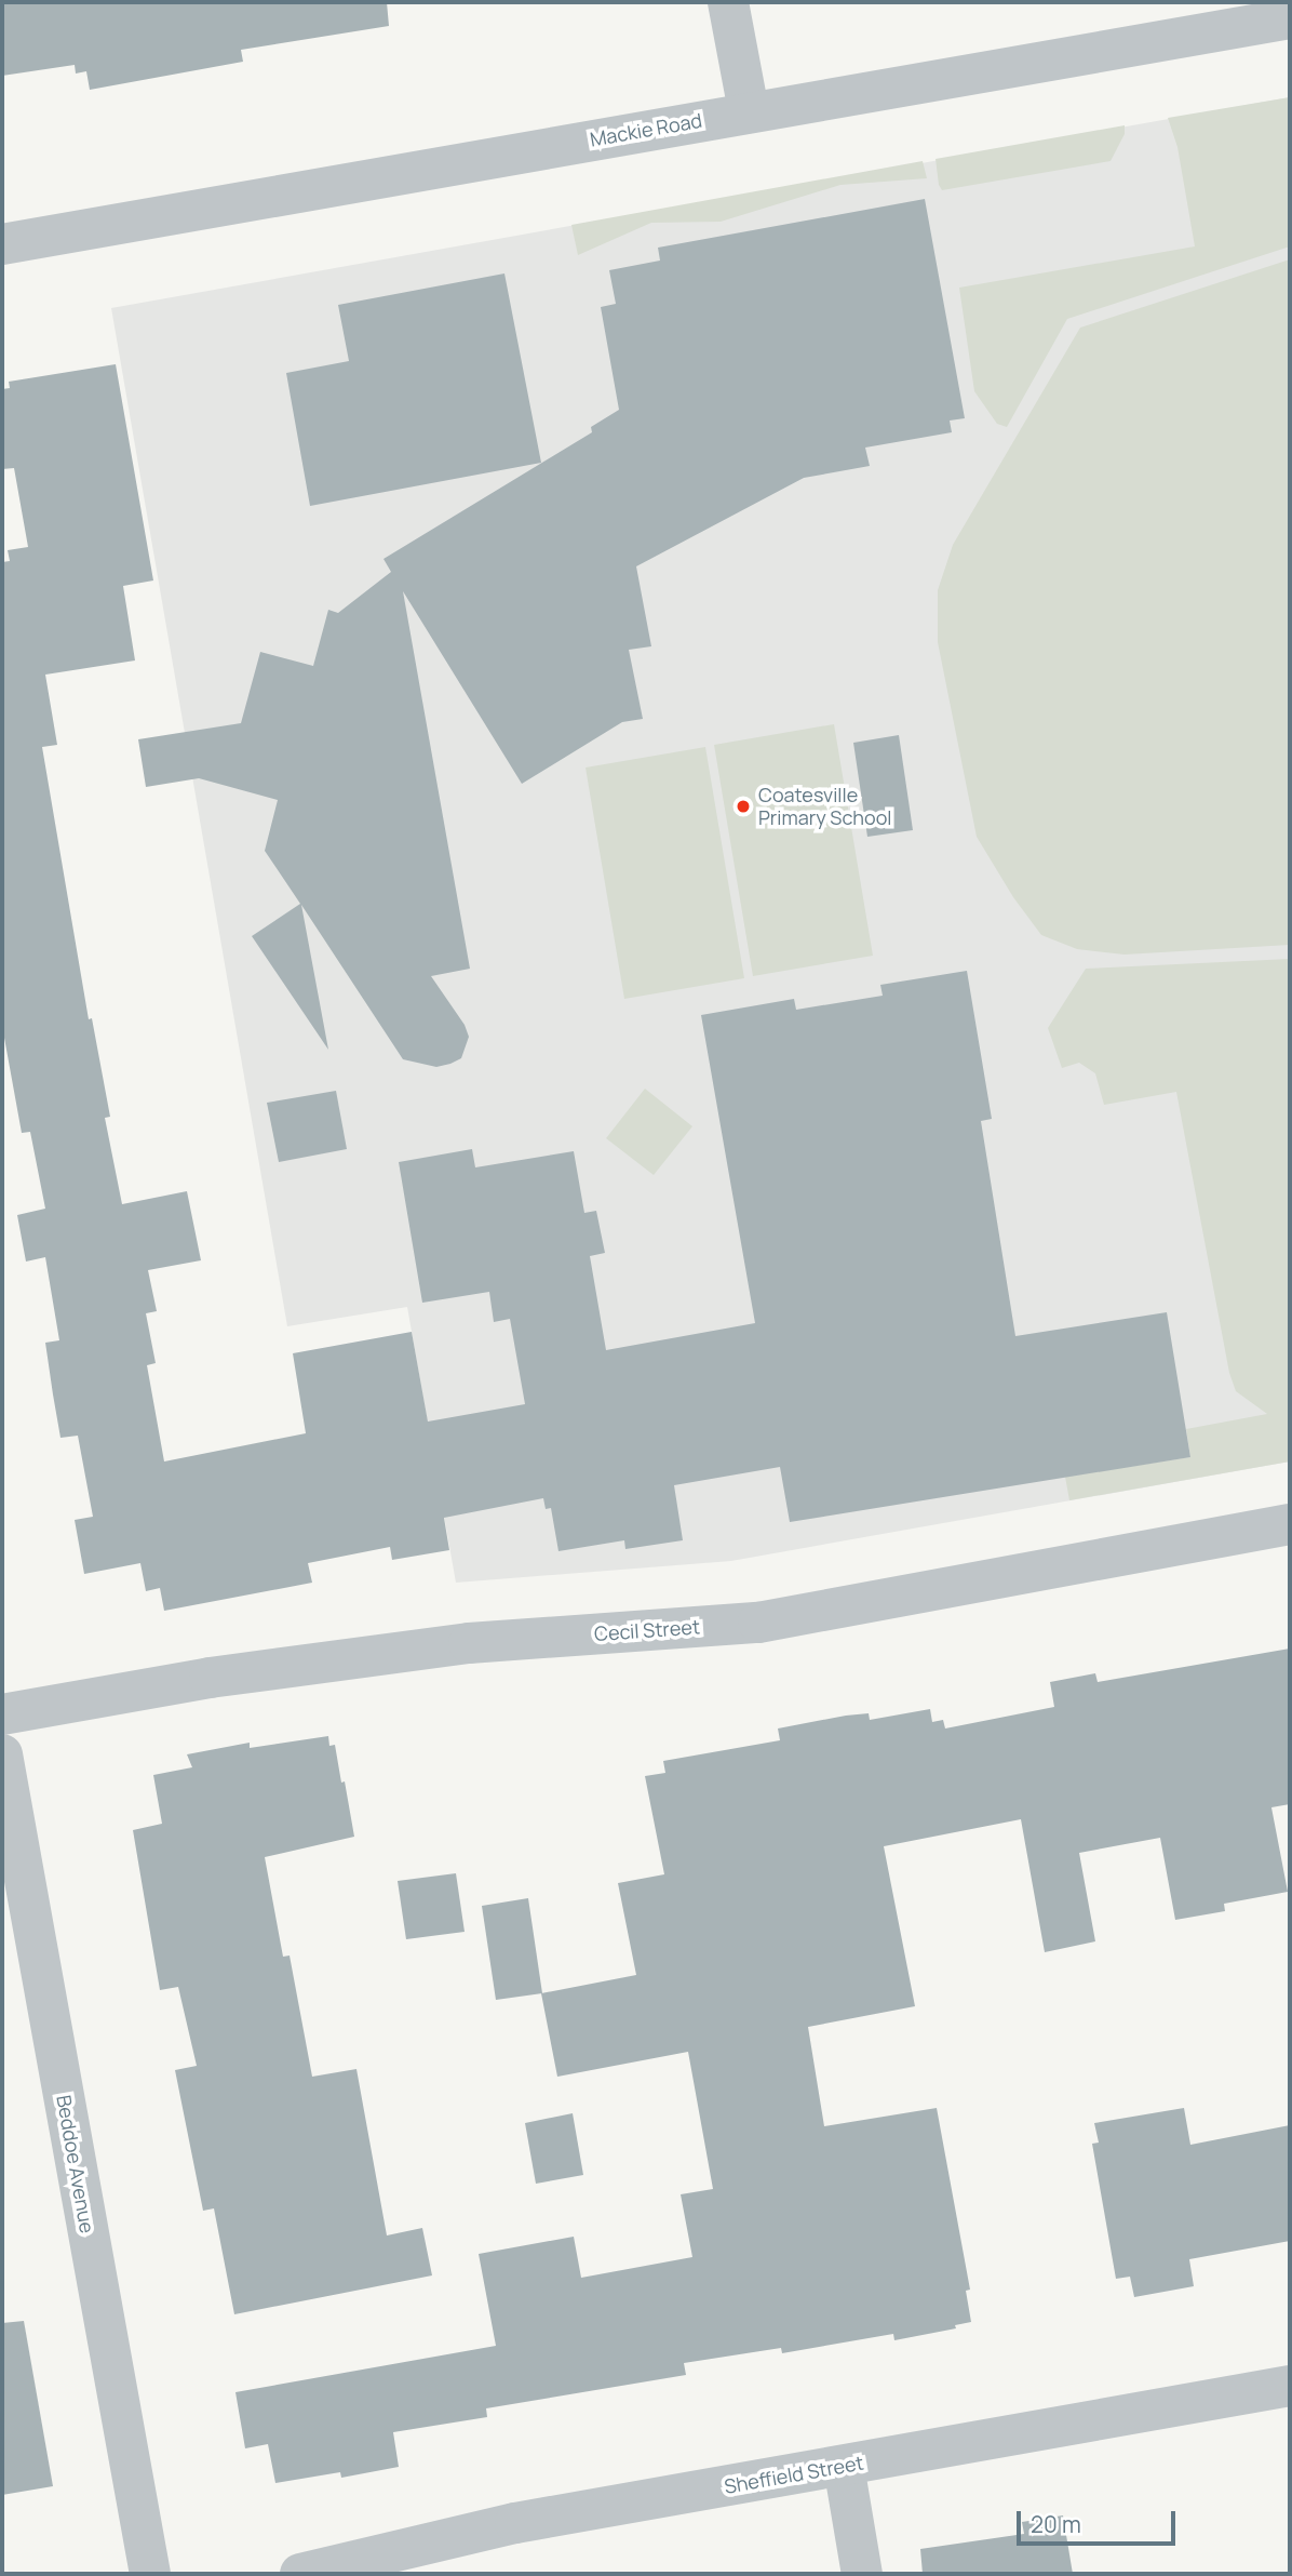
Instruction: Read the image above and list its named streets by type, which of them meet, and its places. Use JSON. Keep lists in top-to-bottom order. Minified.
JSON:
{"streets":{"street":["Mackie Road","Cecil Street","Beddoe Avenue","Sheffield Street"]},"places":["Coatesville Primary School"],"scale_bar":"20 m"}
